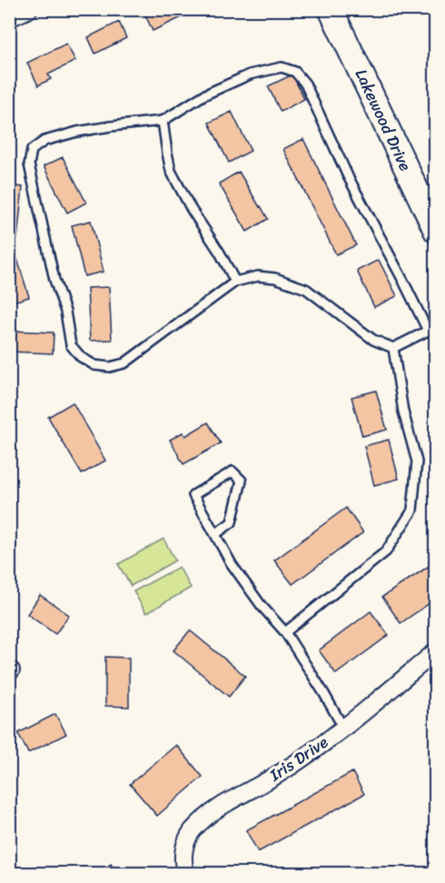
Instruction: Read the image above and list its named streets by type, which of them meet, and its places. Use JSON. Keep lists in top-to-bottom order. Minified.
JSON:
{"streets":{"street":["Lakewood Drive","Iris Drive"]}}
